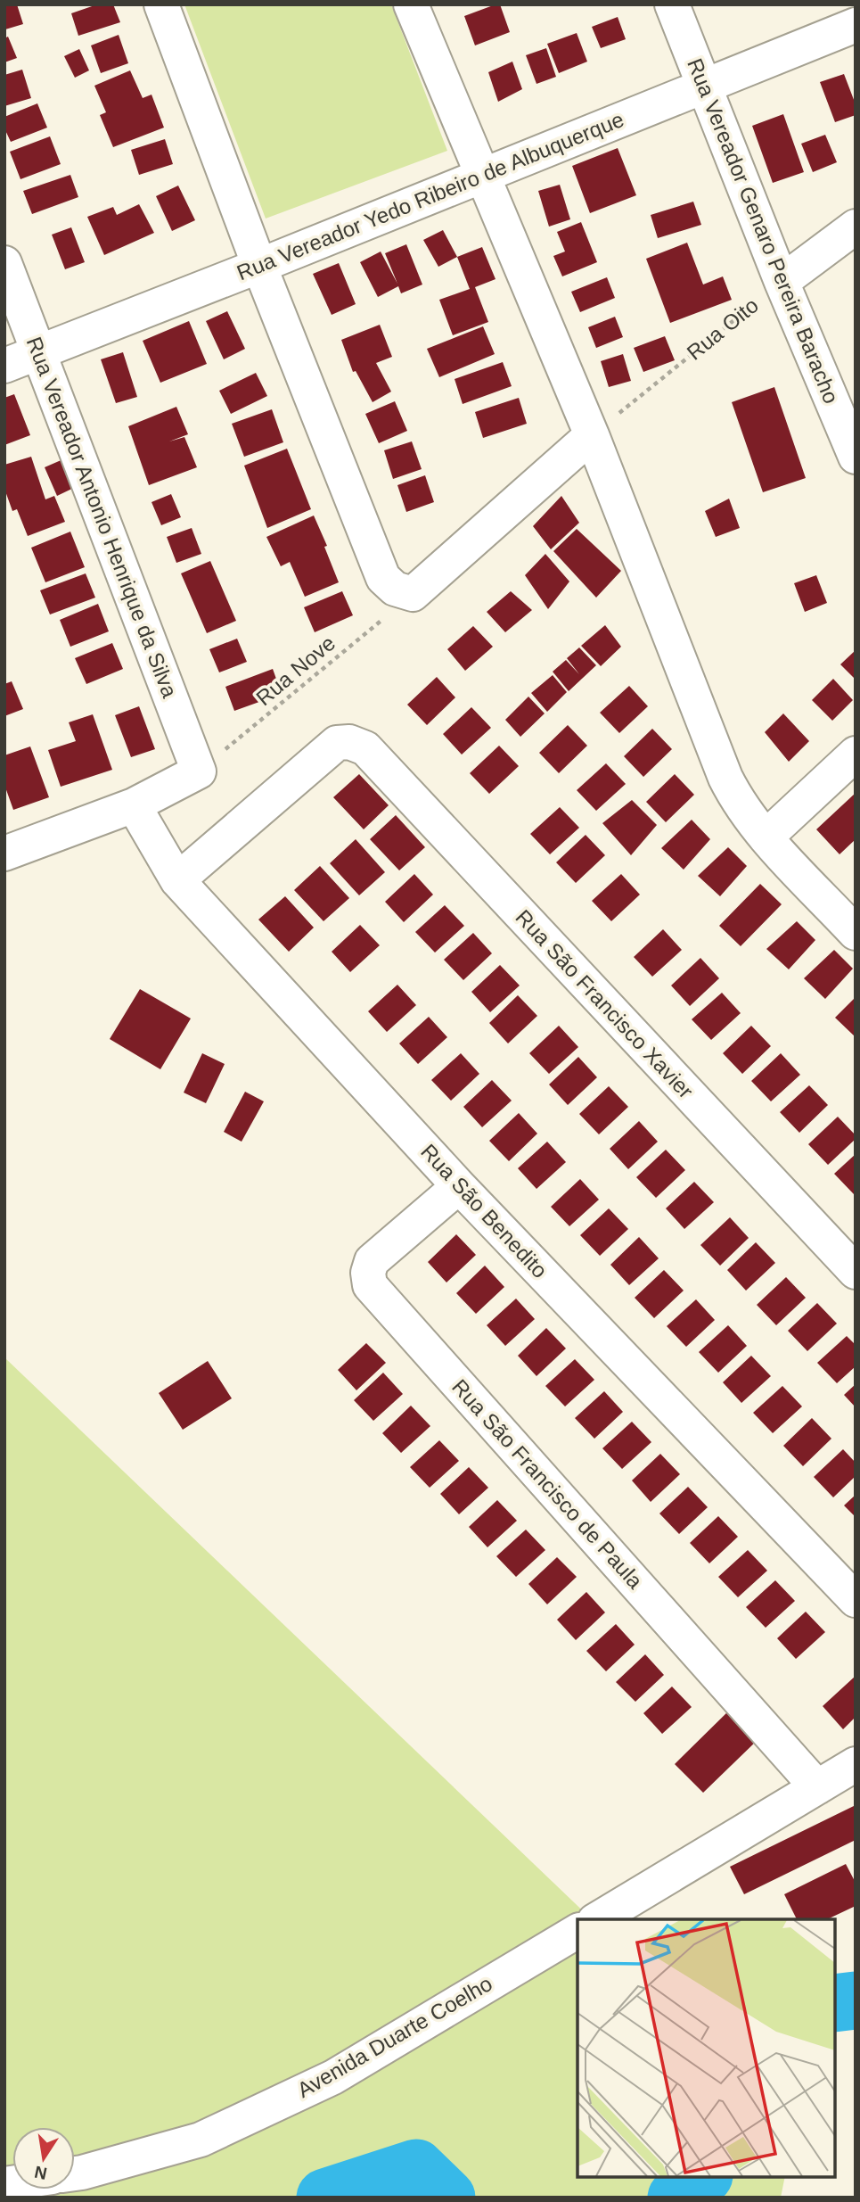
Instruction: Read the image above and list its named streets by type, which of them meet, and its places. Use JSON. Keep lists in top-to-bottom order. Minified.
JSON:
{"streets":{"street":["Rua Vereador Yedo Ribeiro de Albuquerque","Rua Vereador Genaro Pereira Baracho","Rua Vereador Antonio Henrique da Silva","Rua São Francisco Xavier","Rua São Benedito","Rua São Francisco de Paula","Avenida Duarte Coelho"],"path":["Rua Oito","Rua Nove"]},"crossings":[["Rua Vereador Yedo Ribeiro de Albuquerque","Rua Vereador Genaro Pereira Baracho"],["Rua Vereador Yedo Ribeiro de Albuquerque","Rua Vereador Antonio Henrique da Silva"],["Rua Vereador Genaro Pereira Baracho","Rua Oito"],["Rua Vereador Antonio Henrique da Silva","Rua Nove"],["Rua São Francisco Xavier","Rua São Benedito"],["Rua São Benedito","Rua São Francisco de Paula"]],"north":"bottom"}
